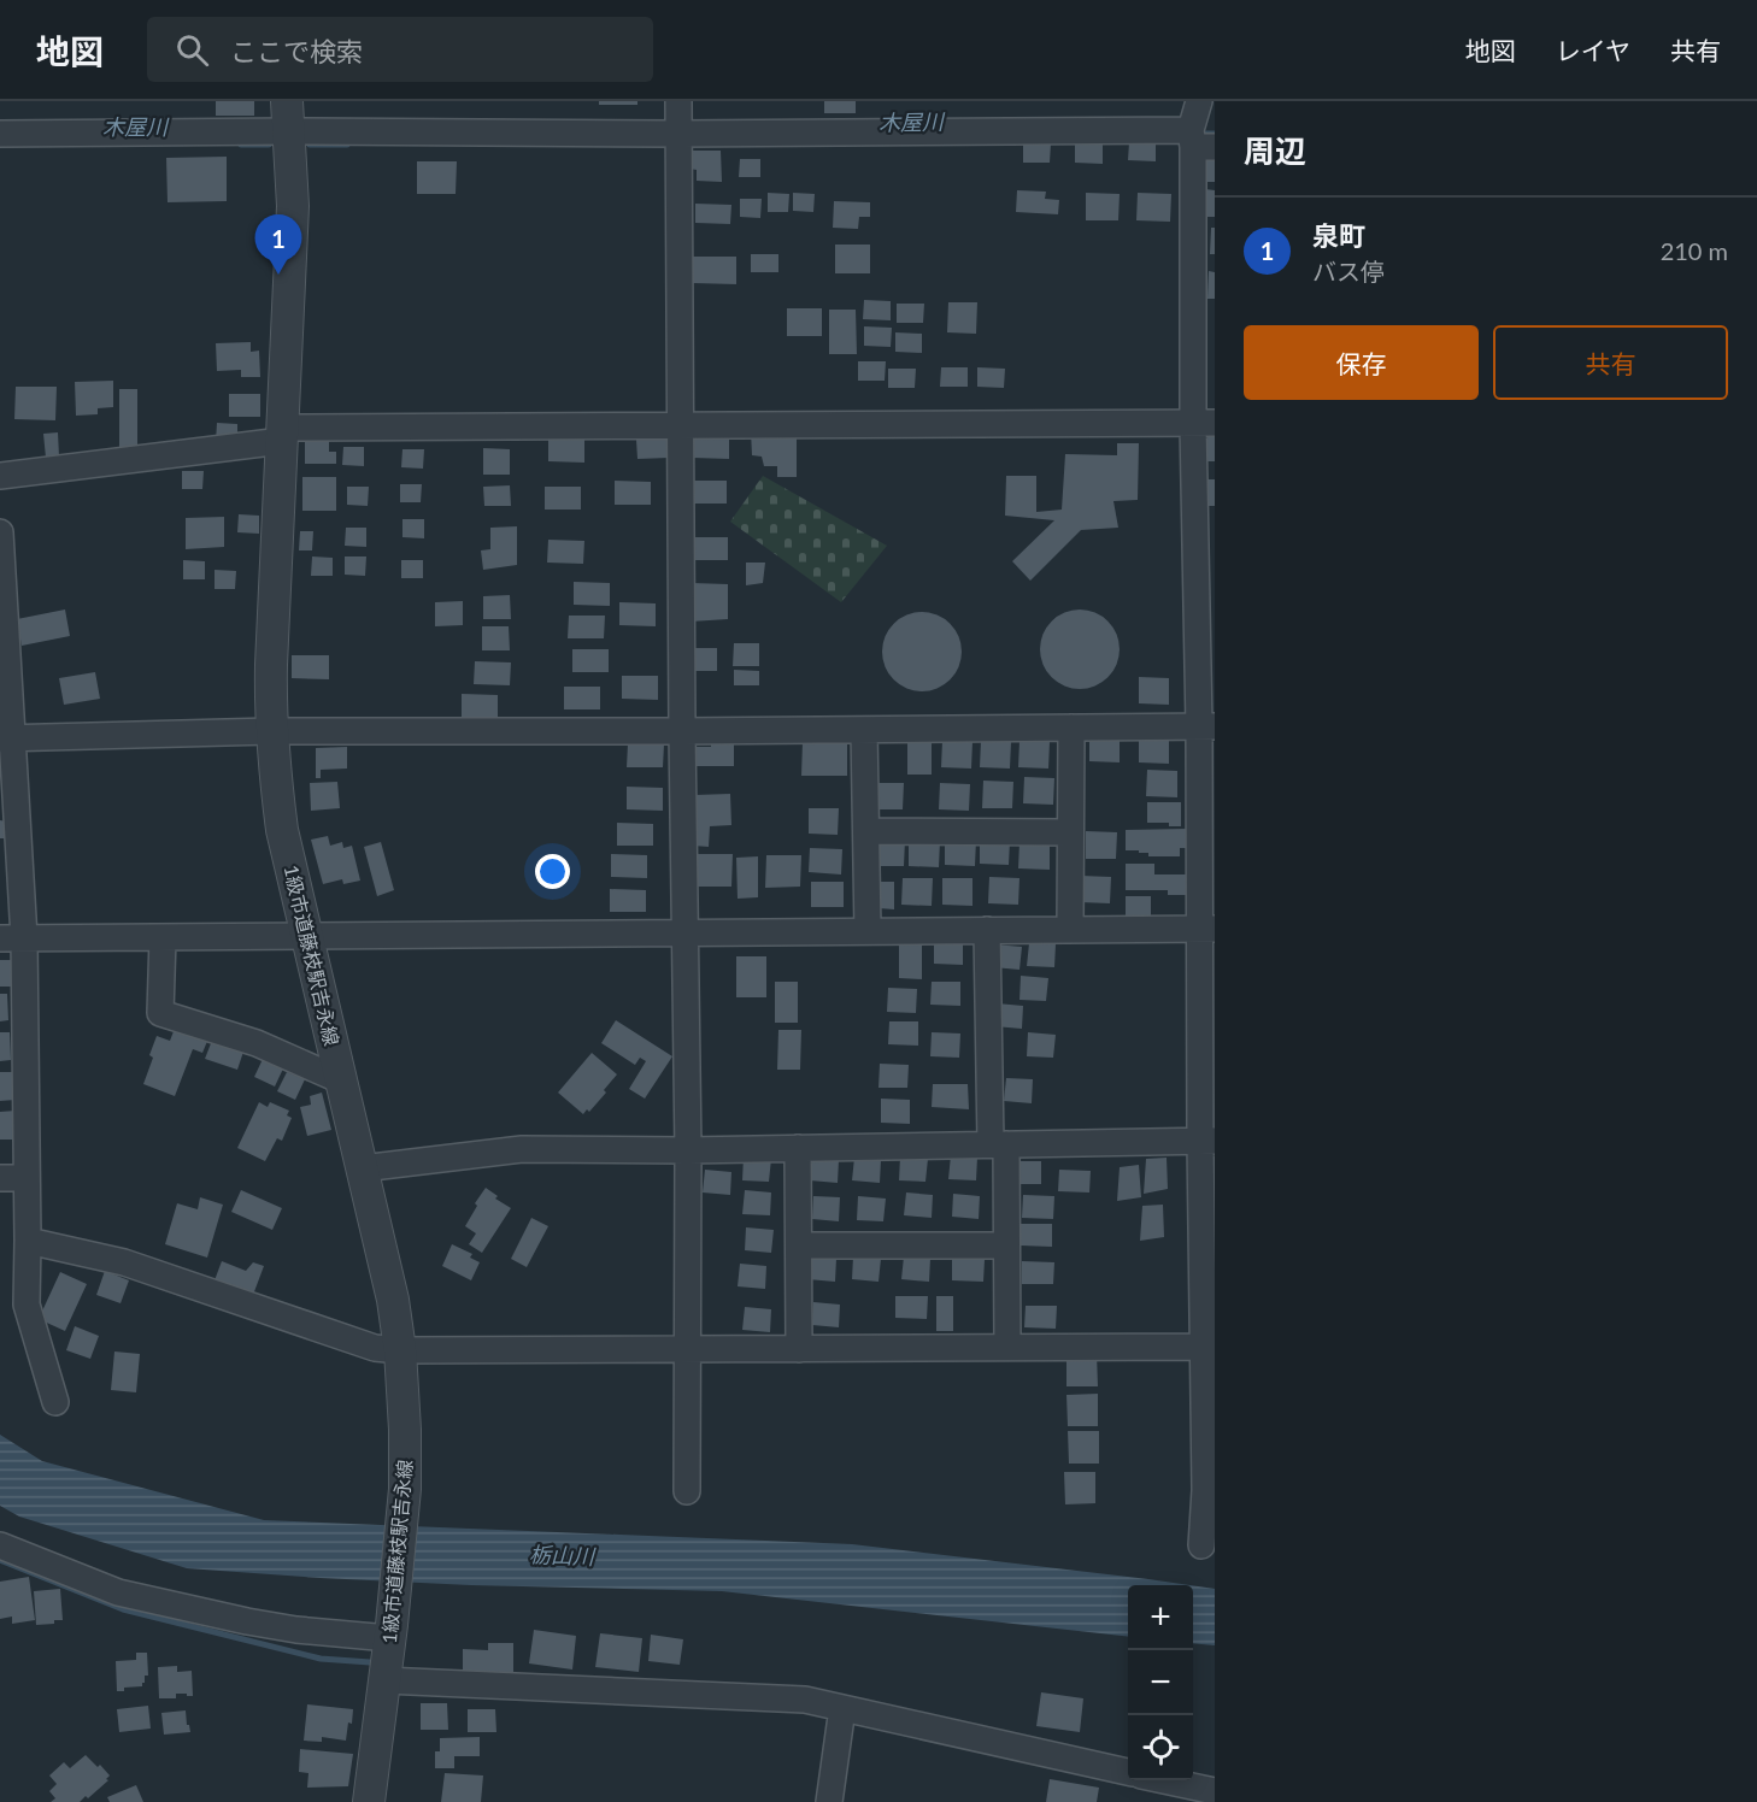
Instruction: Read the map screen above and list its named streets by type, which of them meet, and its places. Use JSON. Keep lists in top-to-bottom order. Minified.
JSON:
{"streets":{"street":["1級市道藤枝駅吉永線"]},"water":["木屋川","栃山川"],"page":{"header":"地図","search":"ここで検索","nav":["地図","レイヤ","共有"],"heading":"周辺","list":[{"mark":"1","name":"泉町","note":"バス停","value":"210 m"}],"pins":"1","buttons":["保存","共有"],"map_buttons":["+","−"]}}
